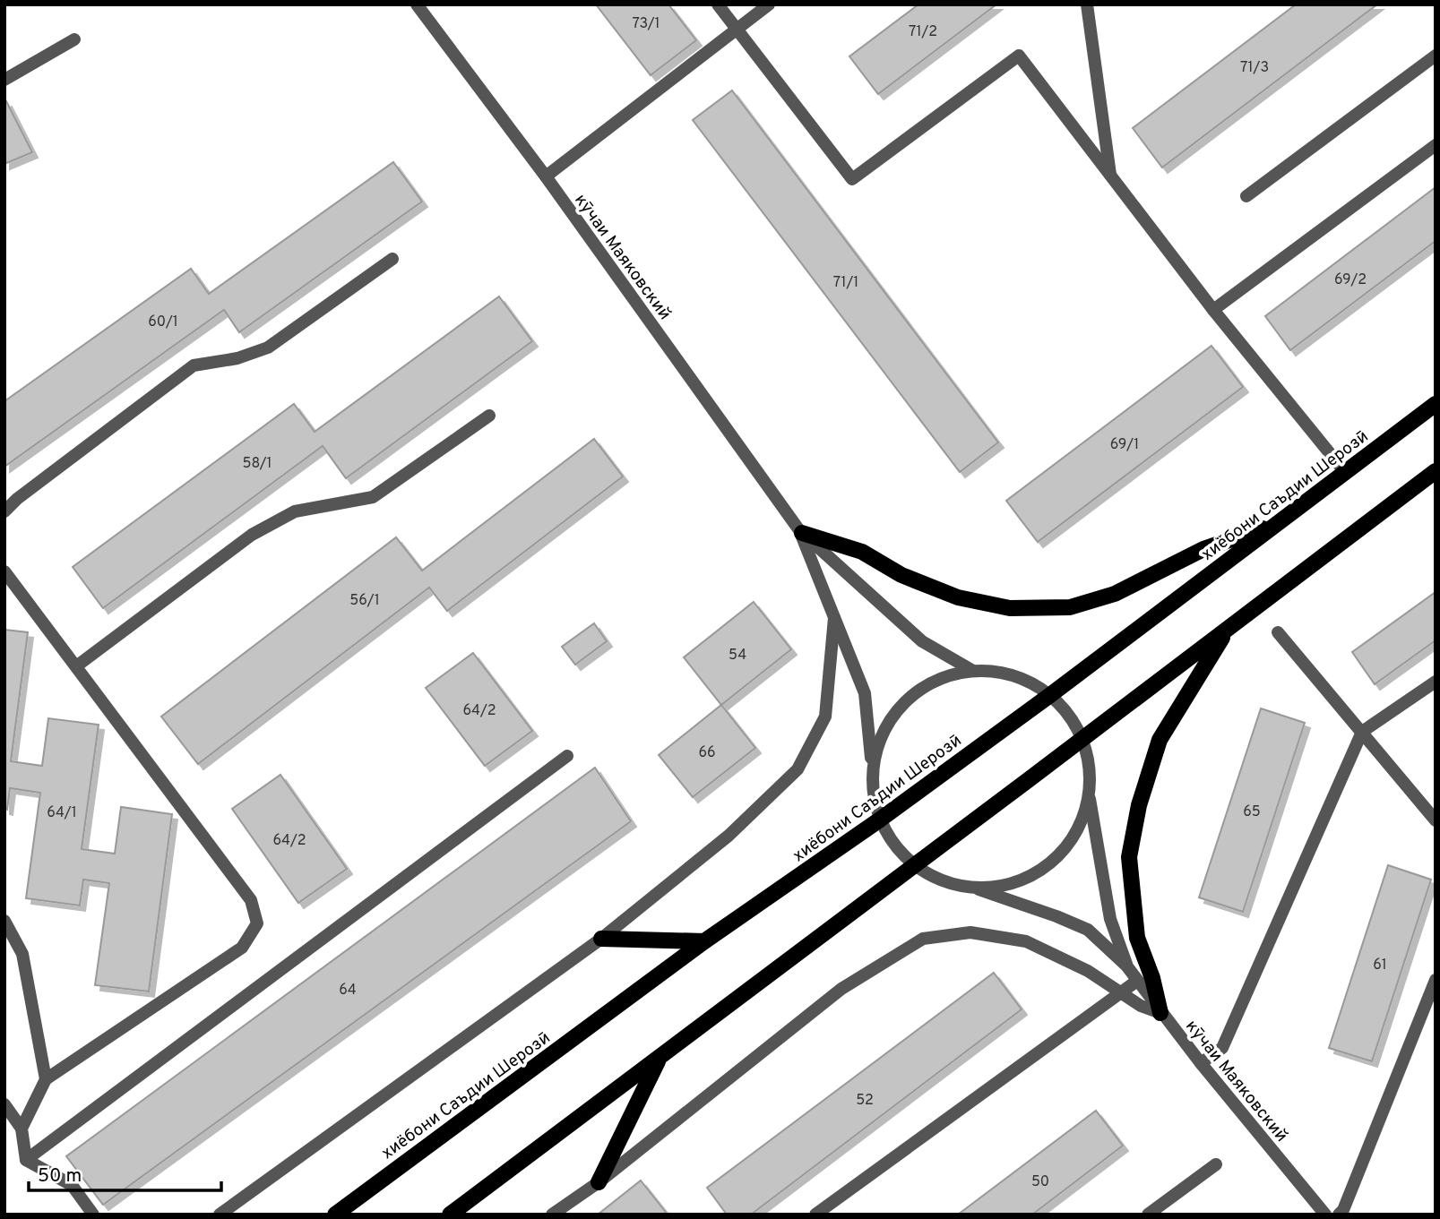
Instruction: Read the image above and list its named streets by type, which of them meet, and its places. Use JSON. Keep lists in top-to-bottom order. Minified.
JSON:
{"streets":{"main road":["хиёбони Саъдии Шерозӣ"],"street":["кӯчаи Маяковский"]},"crossings":[["кӯчаи Маяковский","хиёбони Саъдии Шерозӣ"]],"house_numbers":["73/1","71/2","71/3","69/2","71/1","60/1","69/1","58/1","56/1","54","64/2","66","65","64/1","64/2","61","64","52","50"],"scale_bar":"50 m"}
